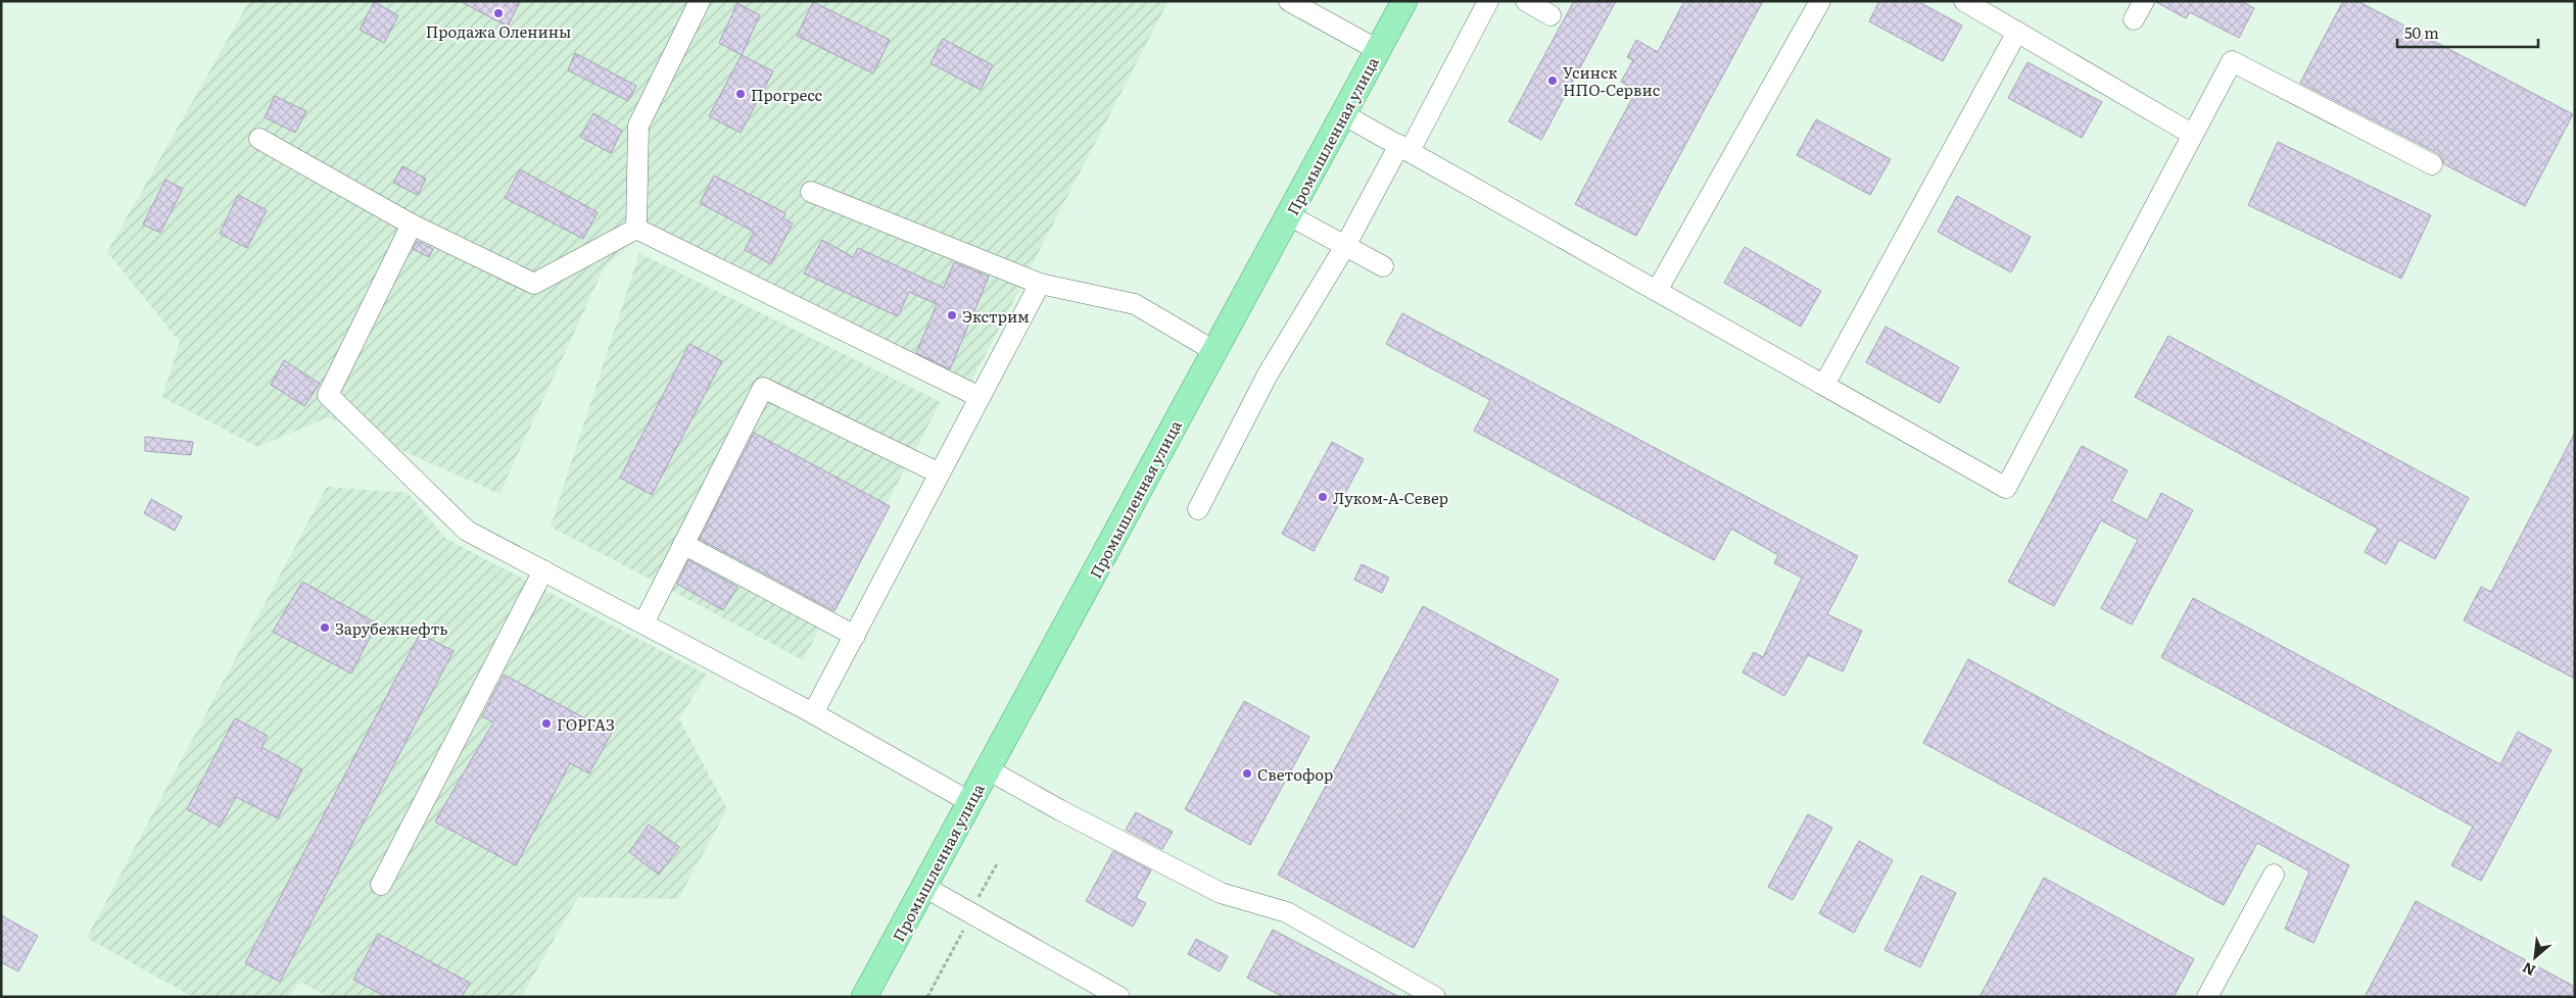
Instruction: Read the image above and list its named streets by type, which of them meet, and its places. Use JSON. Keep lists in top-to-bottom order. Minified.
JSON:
{"streets":{"main road":["Промышленная улица"]},"places":["Продажа Оленины","Усинск НПО-Сервис","Прогресс","Экстрим","Луком-А-Север","Зарубежнефть","ГОРГАЗ","Светофор"],"scale_bar":"50 m","north":"bottom left"}
